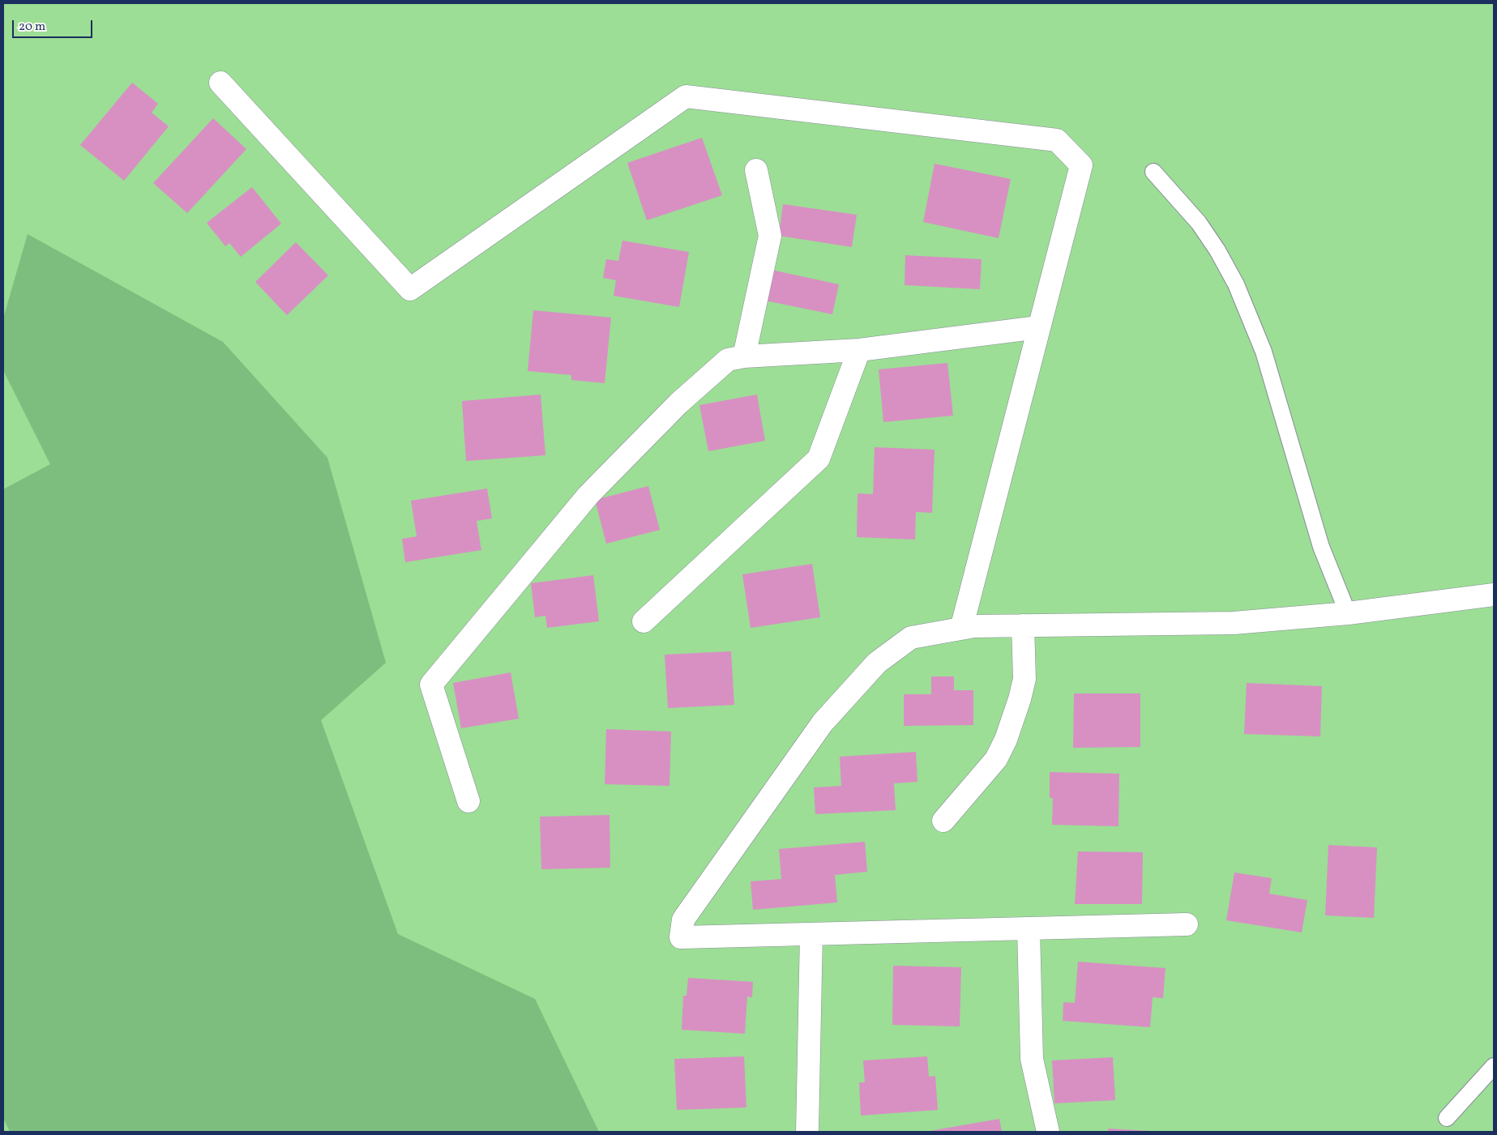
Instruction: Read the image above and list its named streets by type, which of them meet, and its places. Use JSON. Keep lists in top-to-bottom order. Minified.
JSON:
{"scale_bar":"20 m"}
